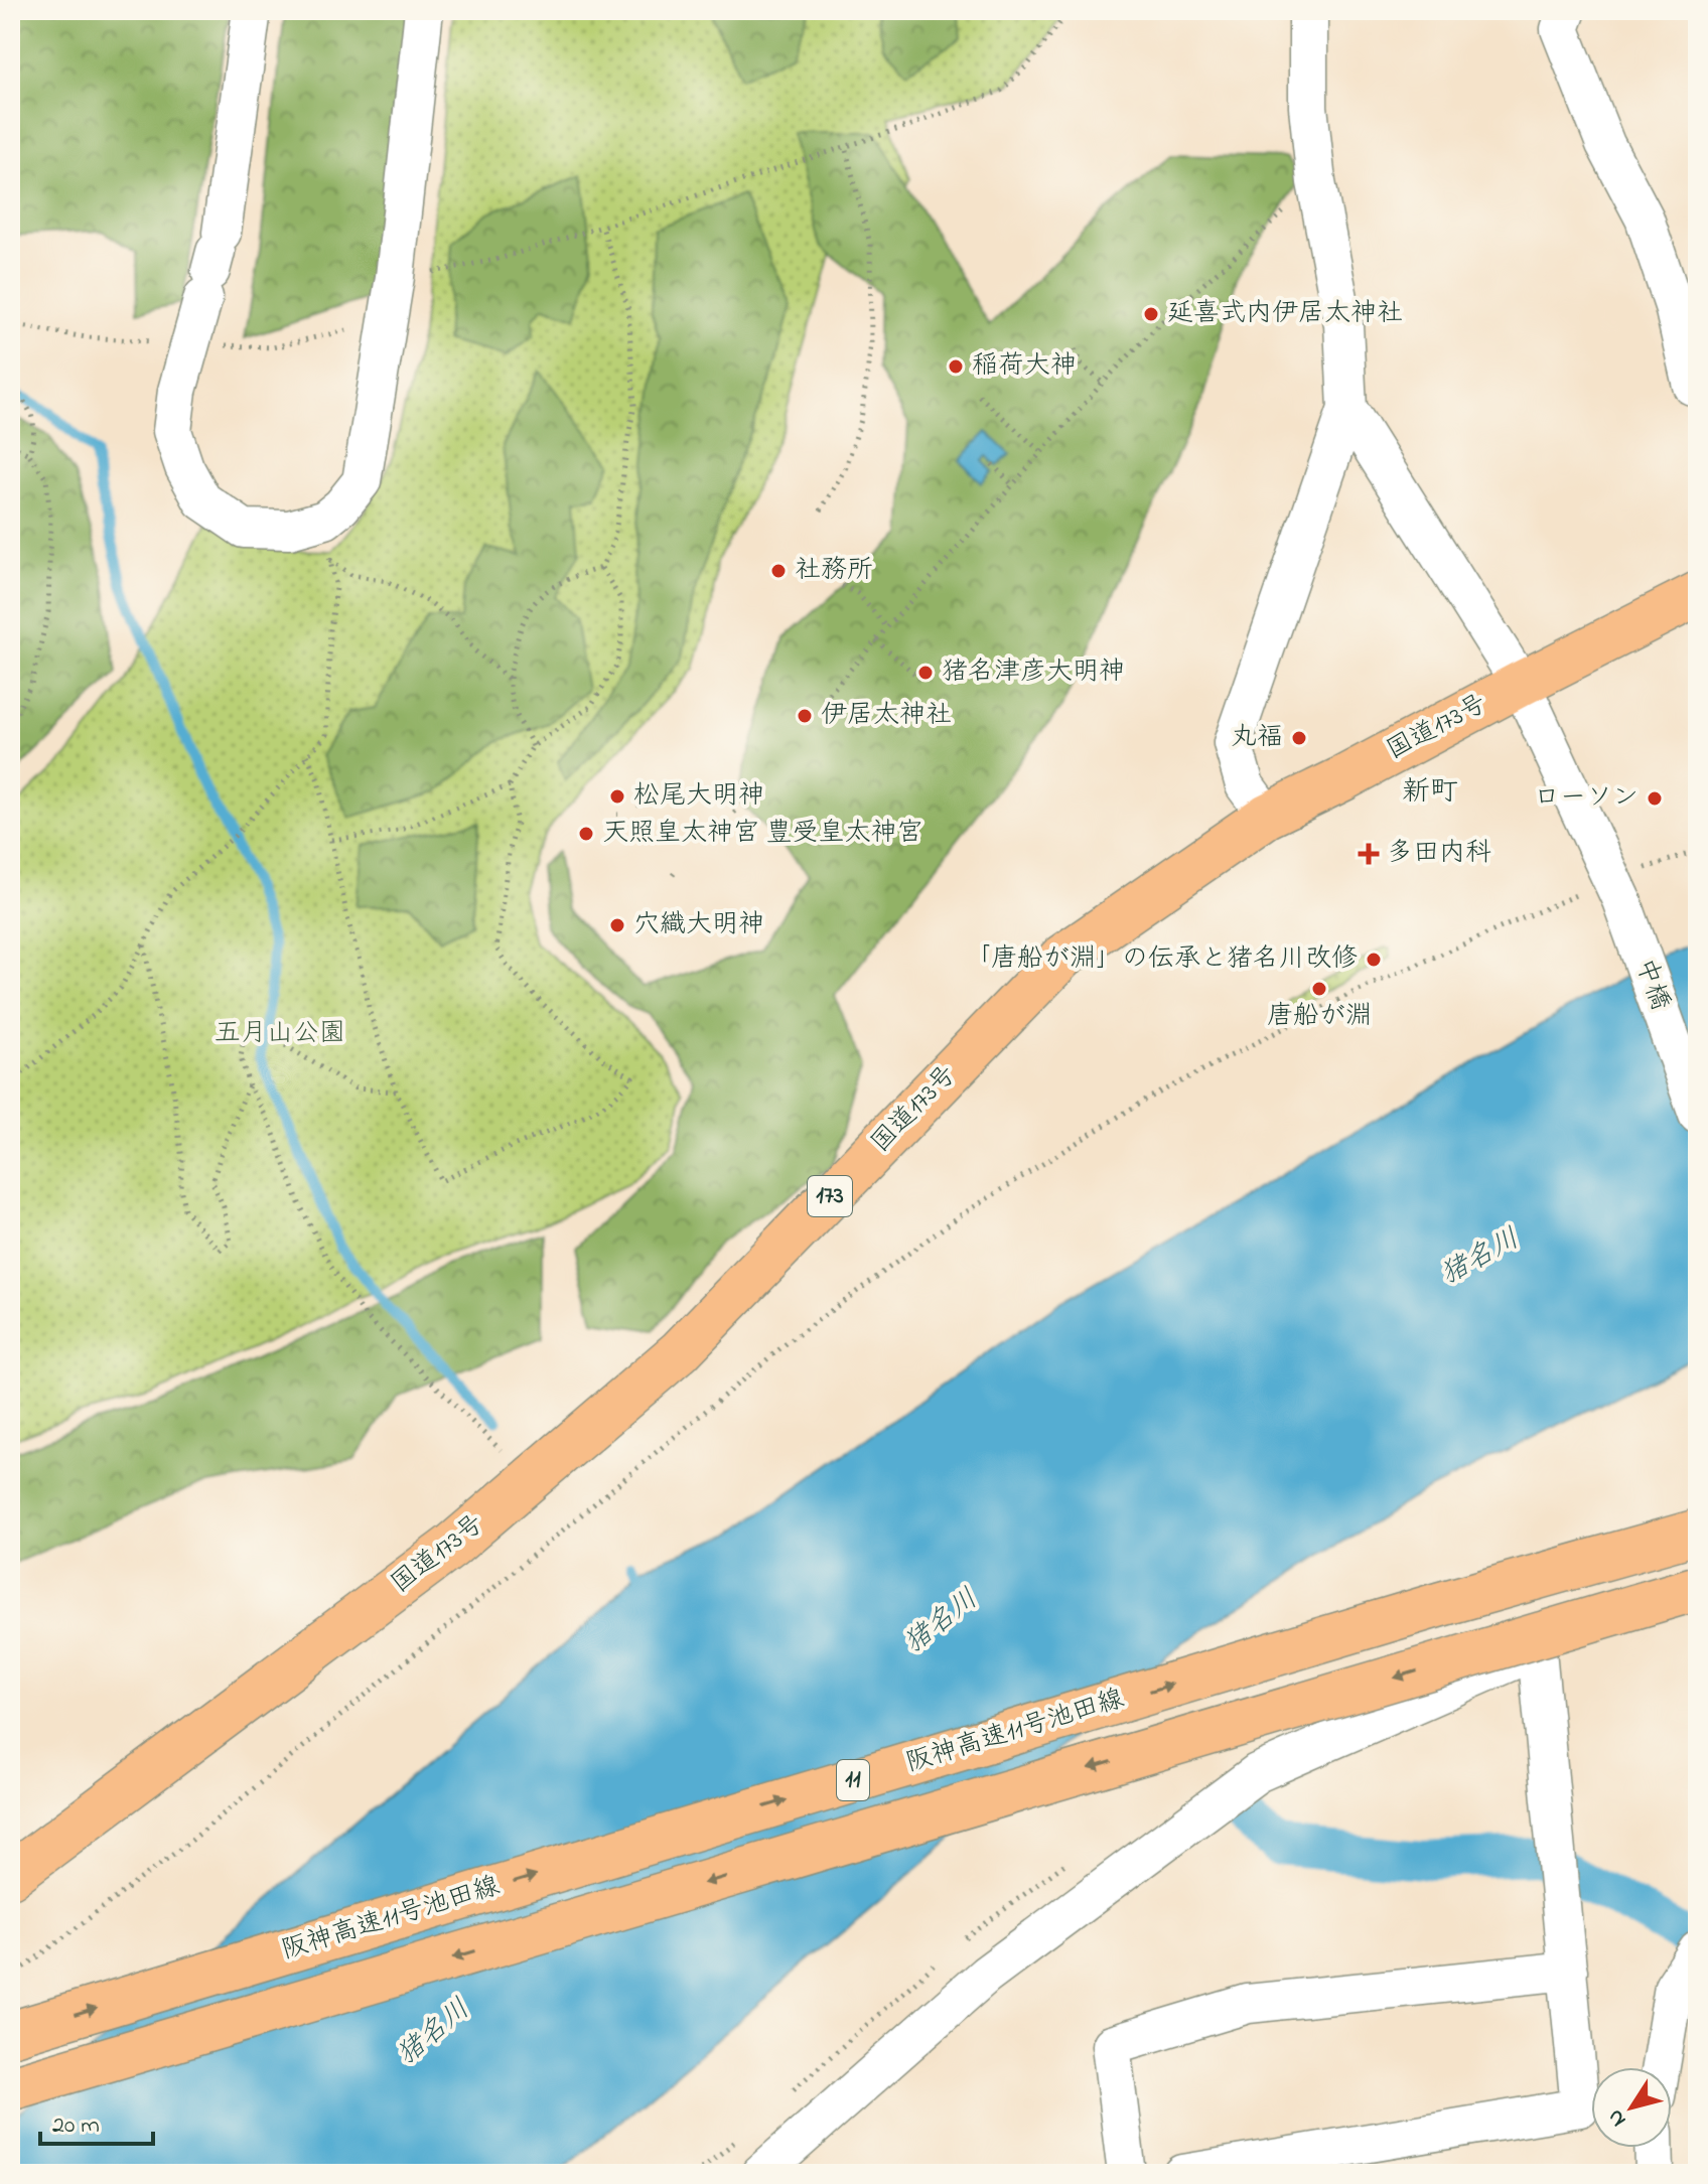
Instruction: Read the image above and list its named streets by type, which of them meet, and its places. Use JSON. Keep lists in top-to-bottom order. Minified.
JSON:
{"streets":{"highway":["国道173号","173","阪神高速11号池田線","11"],"street":["中橋"]},"crossings":[["国道173号","中橋"]],"districts":["新町"],"water":["猪名川"],"parks":["五月山公園"],"places":{"other":["延喜式内伊居太神社","稲荷大神","社務所","猪名津彦大明神","伊居太神社","丸福","松尾大明神","ローソン","天照皇太神宮 豊受皇太神宮","穴織大明神","「唐船が淵」の伝承と猪名川改修","唐船が淵"],"health":["多田内科"]},"scale_bar":"20 m","north":"bottom left"}
